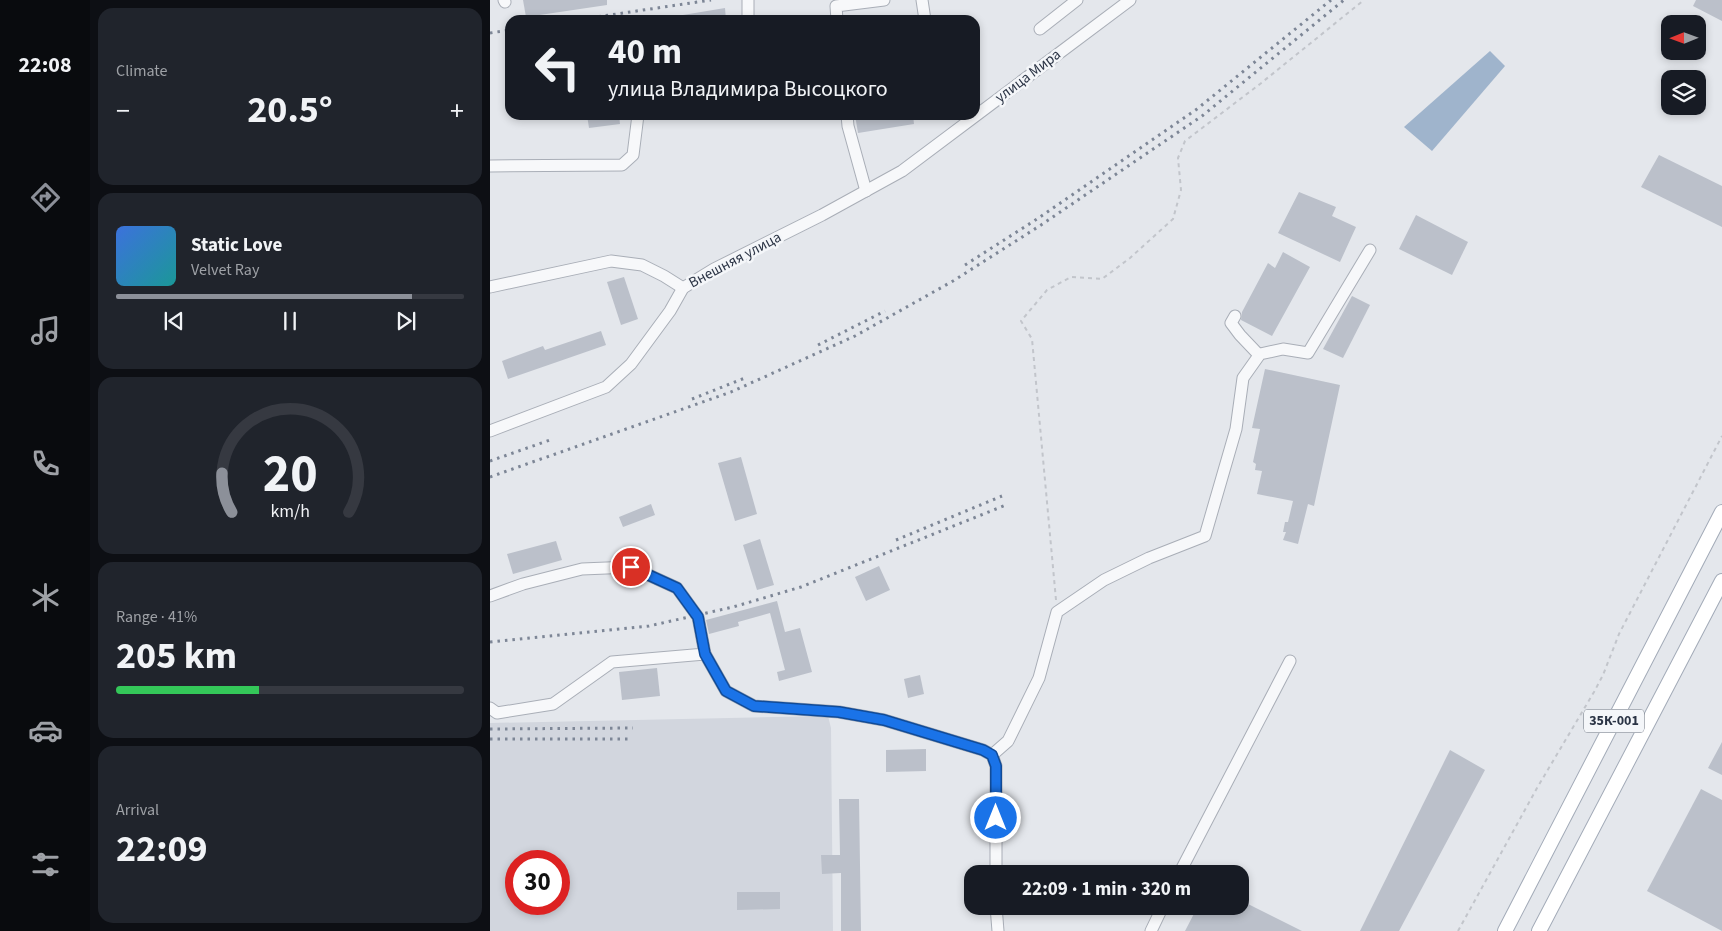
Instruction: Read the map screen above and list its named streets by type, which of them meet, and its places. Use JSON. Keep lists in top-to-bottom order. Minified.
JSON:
{"streets":{"main road":["35К-001"],"street":["улица Мира","Внешняя улица"]},"crossings":[["улица Мира","Внешняя улица"]],"north":"left","page":{"tabs":"22:08","tile":["Climate",["Range · 41%","205 km"],["Arrival","22:09"]],"turn":["40 m","улица Владимира Высоцкого"],"heat":["−","20.5°","+"],"song":["Static Love","Velvet Ray"],"limit":"30","trip":"22:09 · 1 min · 320 m","gauge":["20","km/h"]}}
